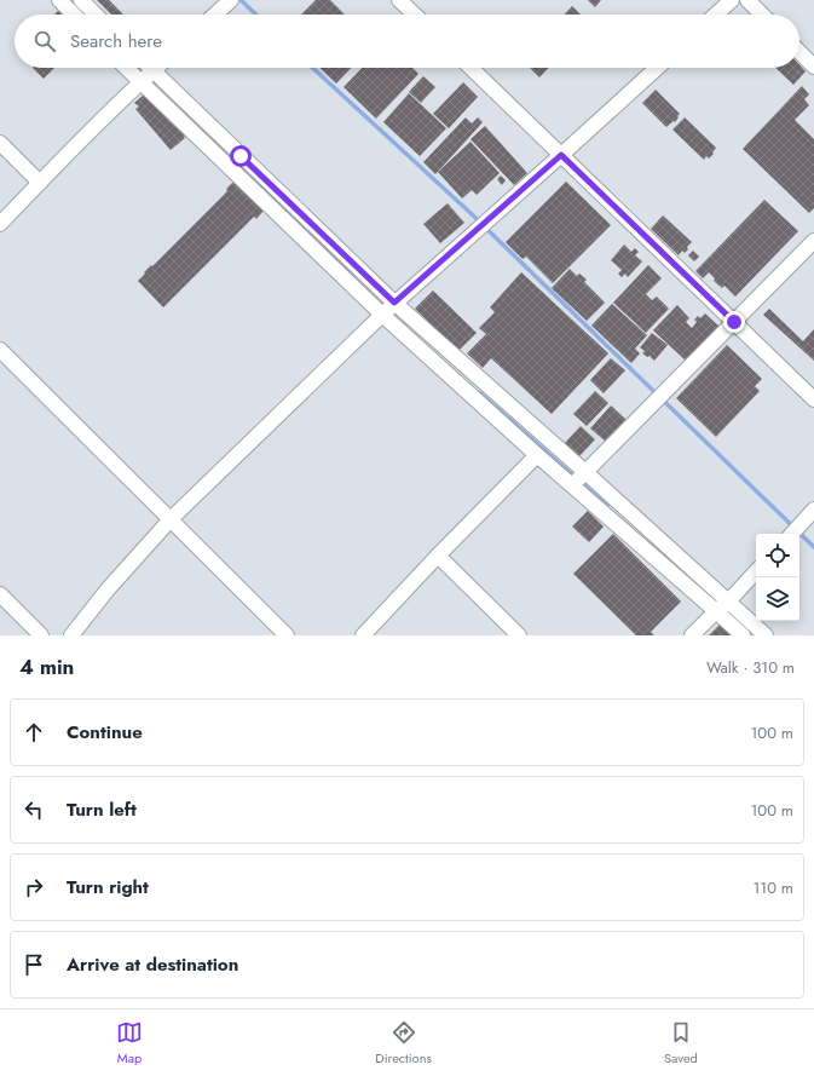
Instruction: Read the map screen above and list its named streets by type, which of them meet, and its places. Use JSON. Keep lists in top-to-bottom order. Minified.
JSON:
{"page":{"search":"Search here","heading":["4 min","Walk · 310 m"],"list":[["Continue","100 m"],["Turn left","100 m"],["Turn right","110 m"],"Arrive at destination"],"nav":["Map","Directions","Saved"]}}
